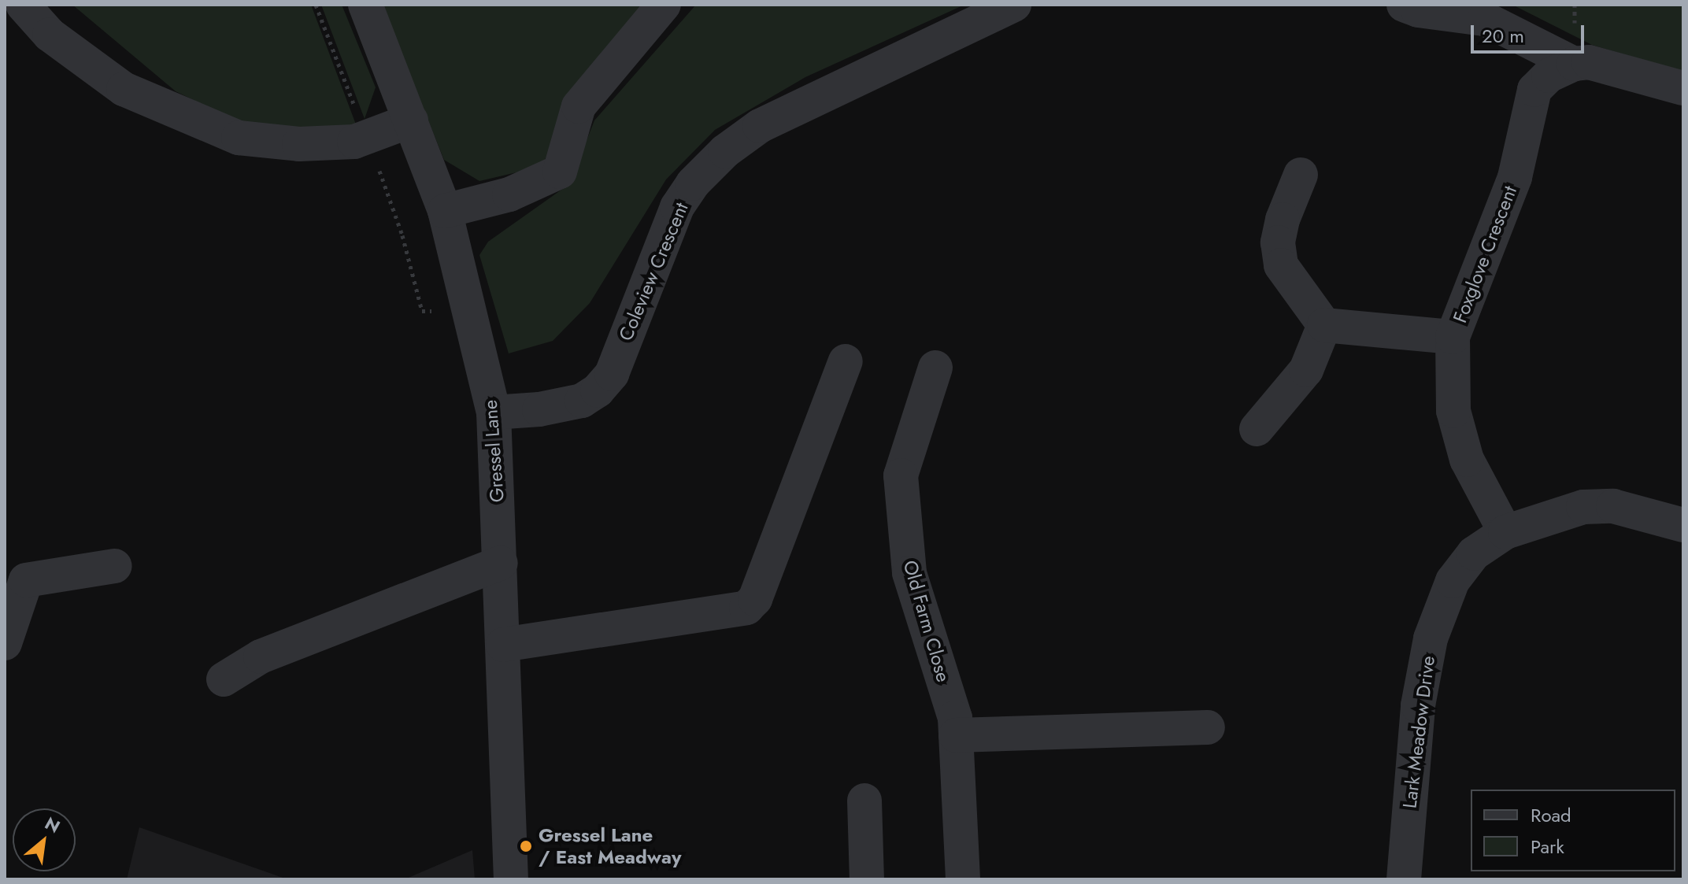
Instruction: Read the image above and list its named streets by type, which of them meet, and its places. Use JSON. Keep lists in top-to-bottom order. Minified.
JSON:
{"streets":{"street":["Foxglove Crescent","Coleview Crescent","Gressel Lane","Old Farm Close","Lark Meadow Drive"]},"crossings":[["Foxglove Crescent","Lark Meadow Drive"],["Coleview Crescent","Gressel Lane"]],"places":["Gressel Lane / East Meadway"],"legend":["Road","Park"],"scale_bar":"20 m","north":"top right"}
